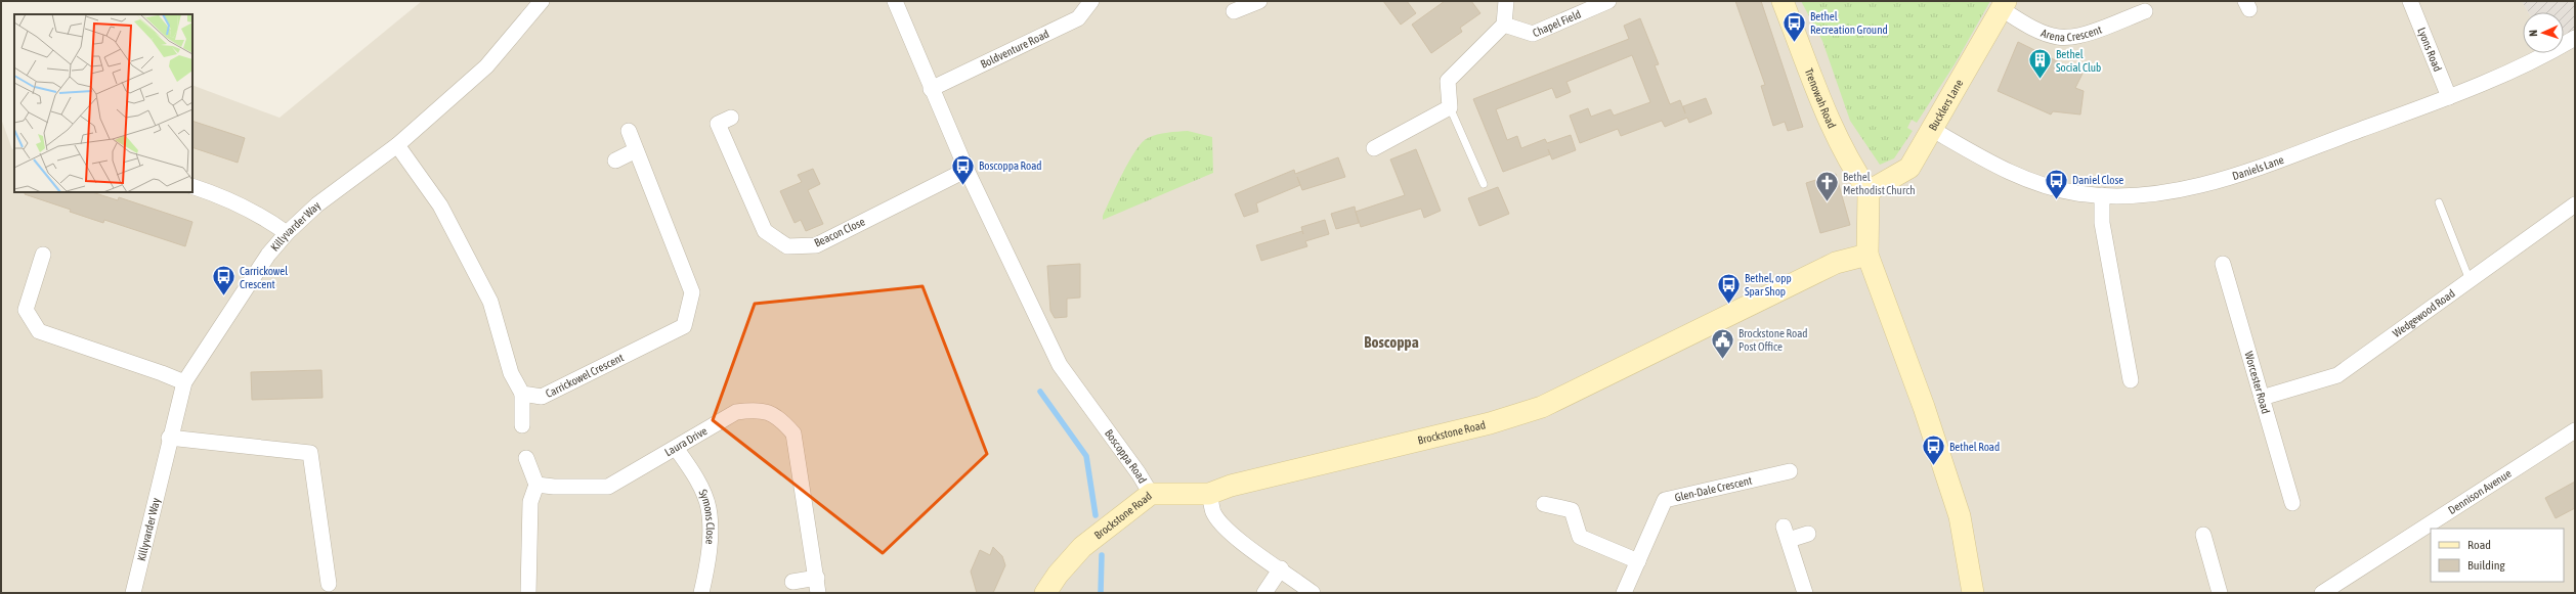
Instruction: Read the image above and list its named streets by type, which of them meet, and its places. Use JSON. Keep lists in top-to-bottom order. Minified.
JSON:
{"streets":{"street":["Chapel Field","Arena Crescent","Boldventure Road","Lyons Road","Trenowah Road","Bucklers Lane","Daniels Lane","Killyvarder Way","Beacon Close","Wedgewood Road","Carrickowel Crescent","Worcester Road","Brockstone Road","Laura Drive","Boscoppa Road","Glen-Dale Crescent","Dennison Avenue","Symons Close"]},"crossings":[["Arena Crescent","Bucklers Lane"],["Boldventure Road","Boscoppa Road"],["Lyons Road","Daniels Lane"],["Trenowah Road","Bucklers Lane"],["Bucklers Lane","Daniels Lane"],["Beacon Close","Boscoppa Road"],["Wedgewood Road","Worcester Road"],["Brockstone Road","Boscoppa Road"],["Laura Drive","Symons Close"]],"districts":["Boscoppa"],"places":{"bus stop":["Bethel Recreation Ground","Boscoppa Road","Daniel Close","Carrickowel Crescent","Bethel, opp Spar Shop","Bethel Road"],"building":["Bethel Social Club"],"church":["Bethel Methodist Church"],"public building":["Brockstone Road Post Office"]},"legend":["Road","Building"],"north":"left"}
